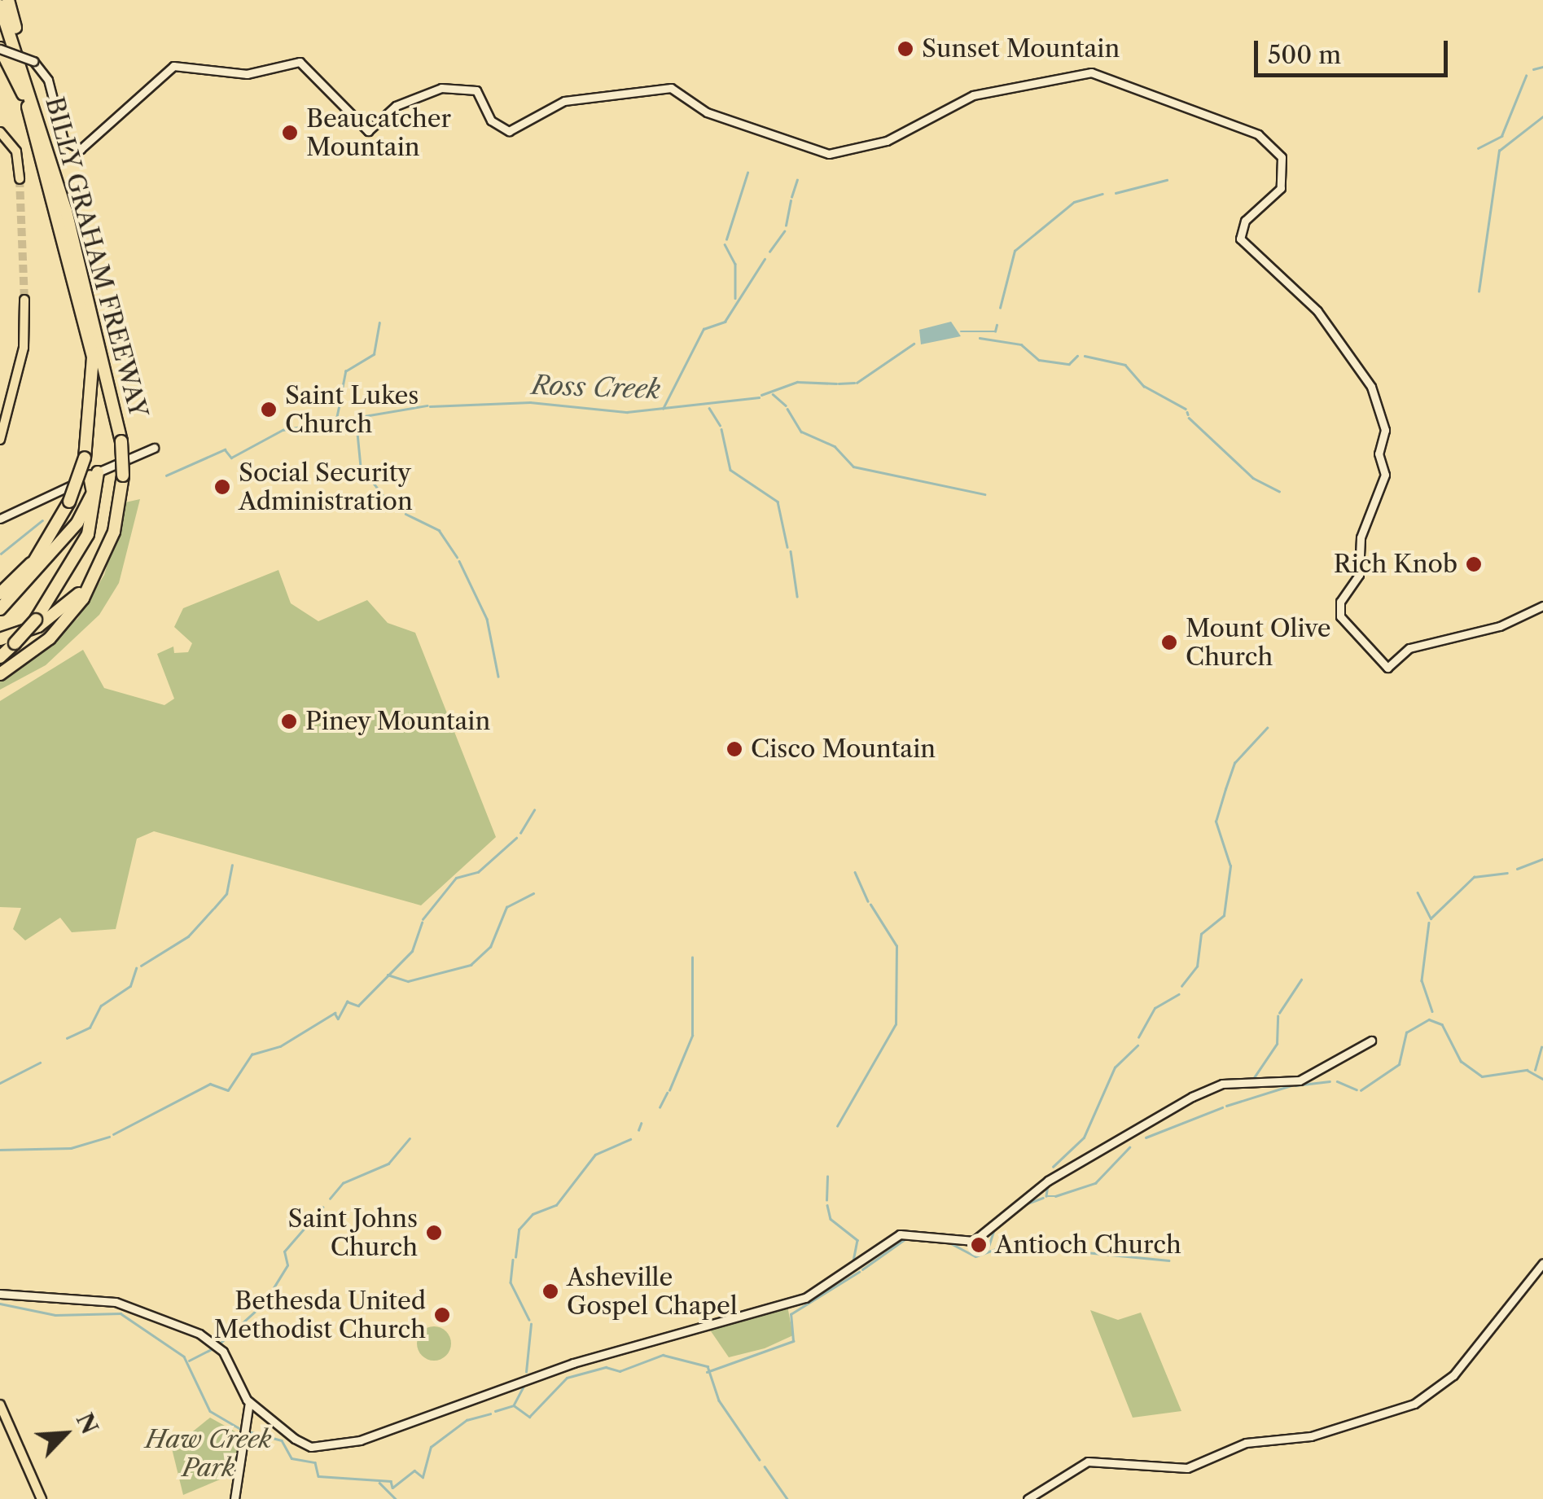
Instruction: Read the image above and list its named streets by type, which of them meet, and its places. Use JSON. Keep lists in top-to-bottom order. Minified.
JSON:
{"streets":{"highway":["BILLY GRAHAM FREEWAY"]},"water":["Ross Creek"],"parks":["Haw Creek Park"],"places":["Sunset Mountain","Beaucatcher Mountain","Saint Lukes Church","Social Security Administration","Rich Knob","Mount Olive Church","Piney Mountain","Cisco Mountain","Saint Johns Church","Antioch Church","Asheville Gospel Chapel","Bethesda United Methodist Church"],"scale_bar":"500 m","north":"top right"}
